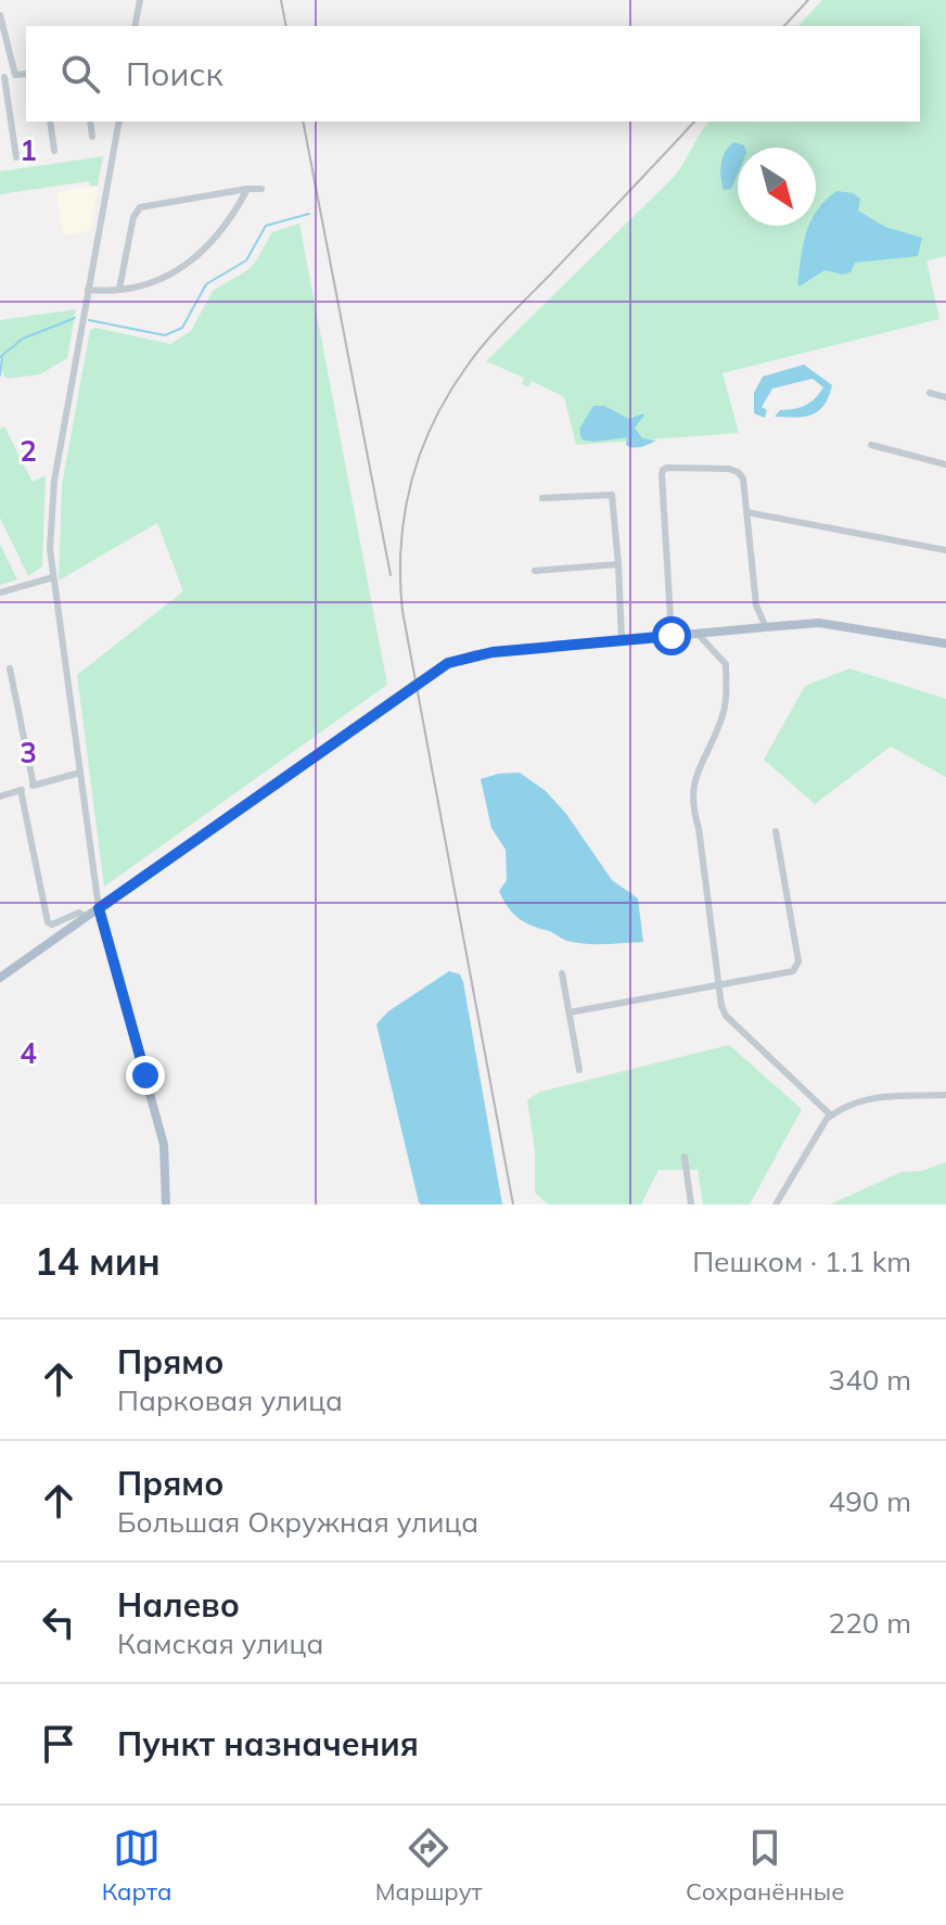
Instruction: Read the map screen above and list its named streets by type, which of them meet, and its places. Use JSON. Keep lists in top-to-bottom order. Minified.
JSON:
{"north":"bottom right","page":{"search":"Поиск","heading":["14 мин","Пешком · 1.1 km"],"list":[["Прямо","Парковая улица","340 m"],["Прямо","Большая Окружная улица","490 m"],["Налево","Камская улица","220 m"],"Пункт назначения"],"nav":["Карта","Маршрут","Сохранённые"]},"grid":{"rows":["1","2","3","4"]}}
